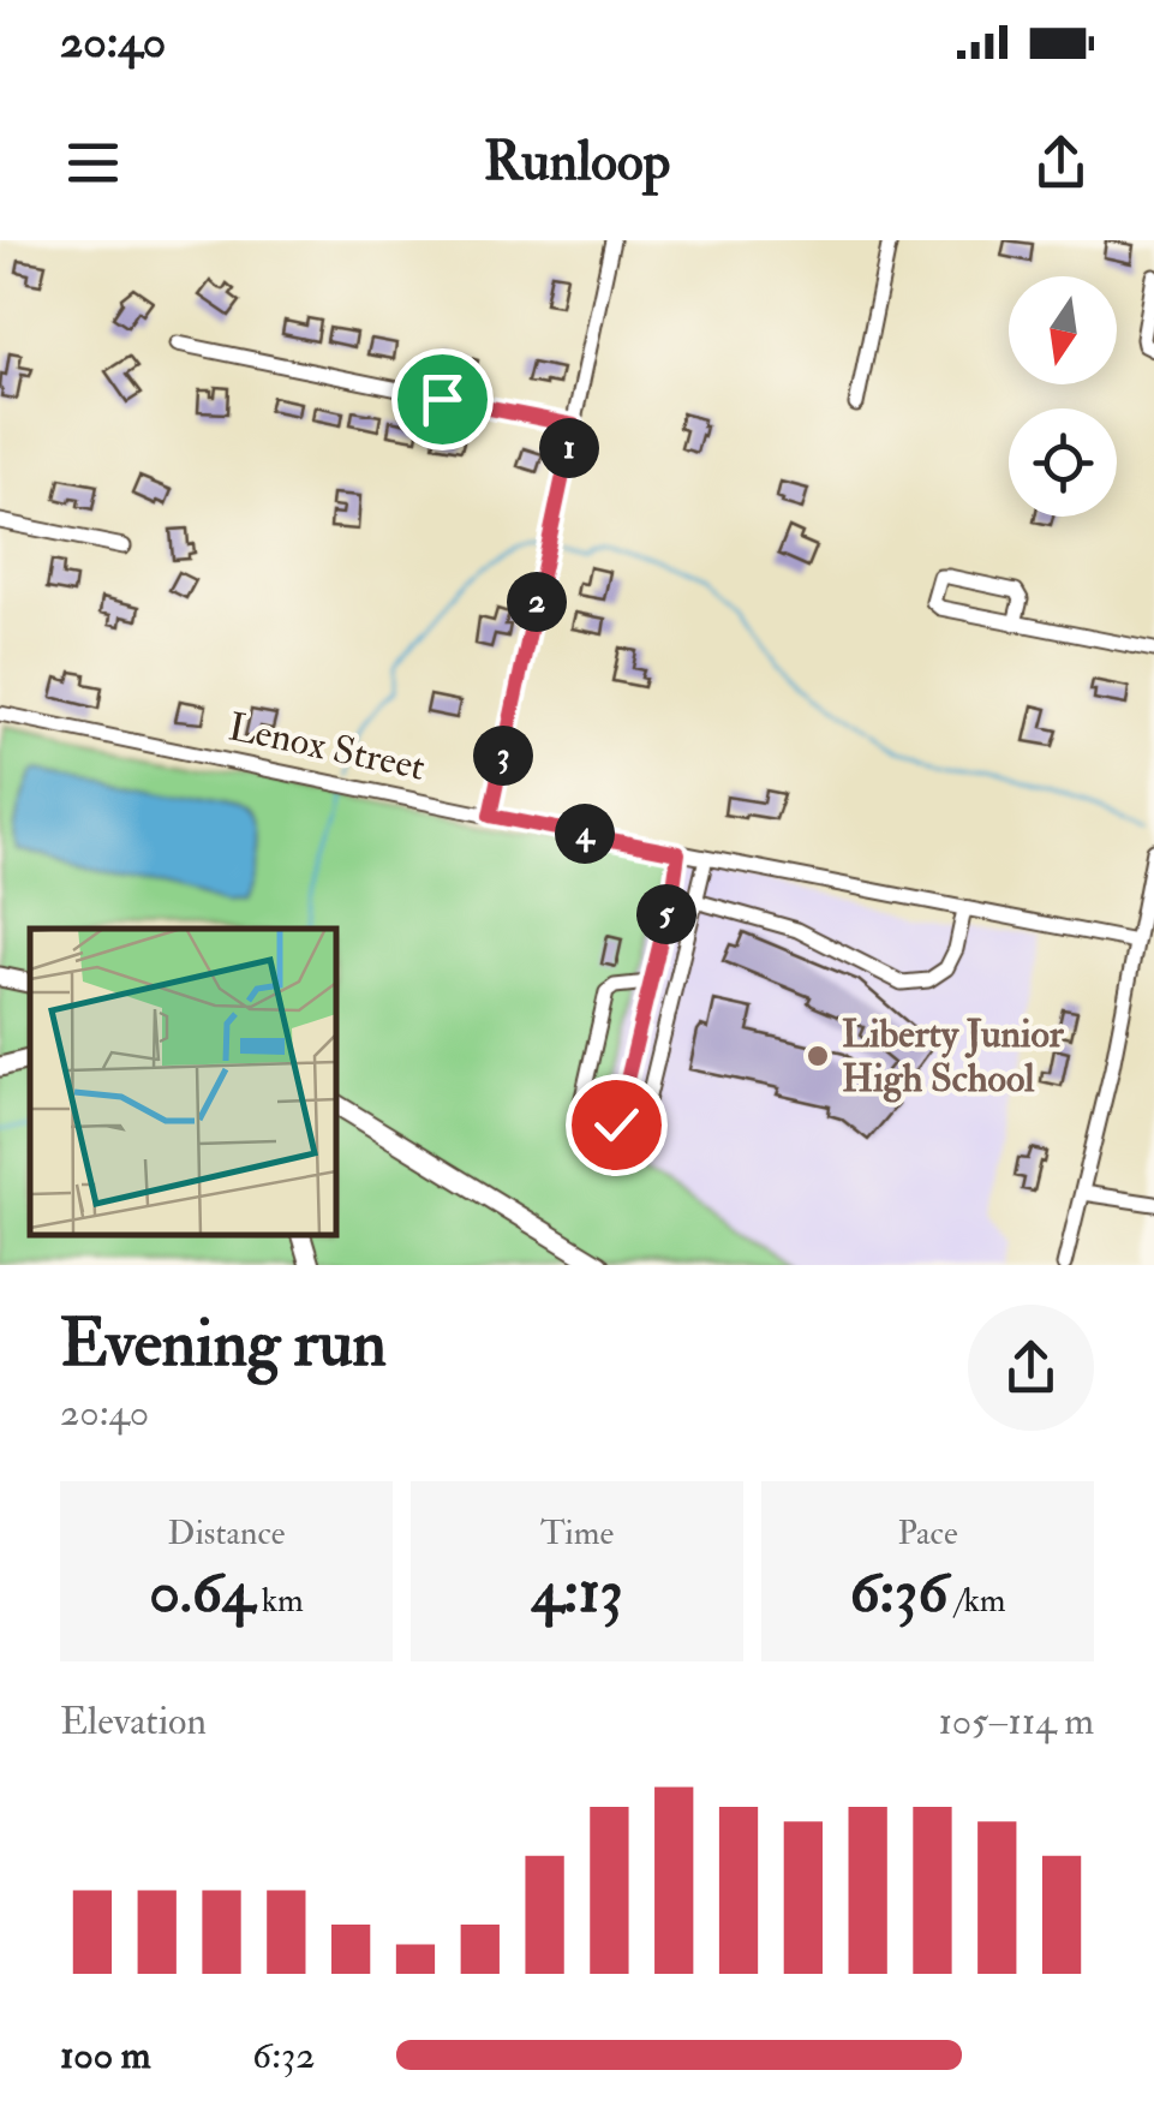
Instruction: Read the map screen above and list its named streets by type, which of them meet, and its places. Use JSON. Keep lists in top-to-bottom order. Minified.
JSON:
{"streets":{"street":["Lenox Street"]},"places":["Liberty Junior High School"],"north":"bottom","page":{"status":"20:40","header":"Runloop","pins":["1","2","3","4","5"],"heading":["Evening run","20:40"],"stats":[["Distance","0.64 km"],["Time","4:13"],["Pace","6:36 /km"]],"chart":["Elevation","105–114 m"],"list":[{"name":"100 m","note":"6:32"}]}}
